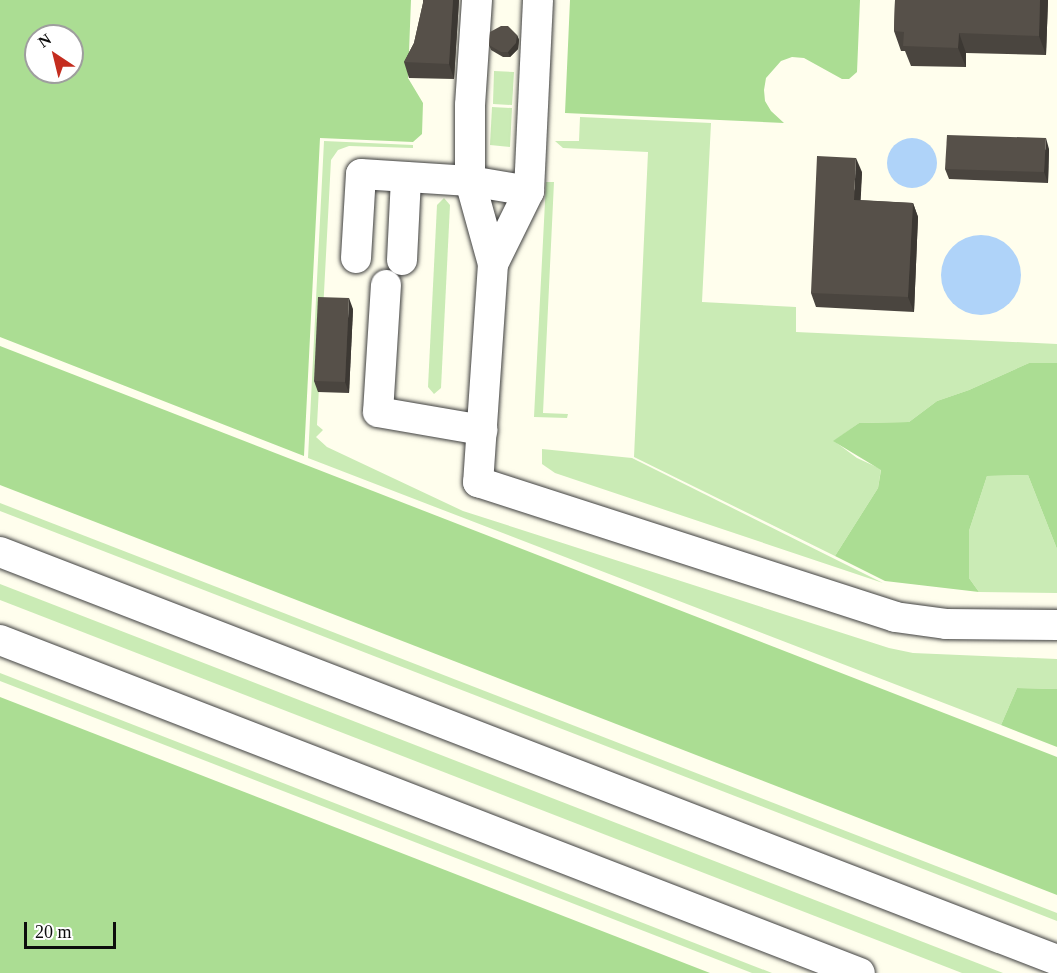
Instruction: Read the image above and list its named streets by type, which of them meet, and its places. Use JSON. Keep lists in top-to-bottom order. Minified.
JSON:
{"scale_bar":"20 m","north":"top left"}
